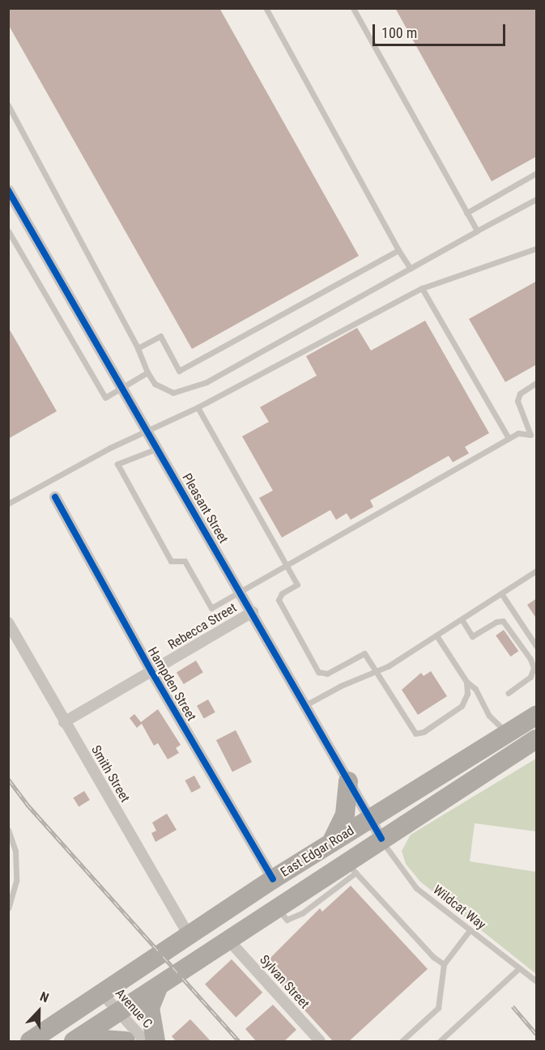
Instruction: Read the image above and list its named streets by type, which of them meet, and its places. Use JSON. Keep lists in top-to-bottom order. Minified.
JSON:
{"streets":{"highway":["East Edgar Road"],"street":["Pleasant Street","Rebecca Street","Hampden Street","Smith Street","Sylvan Street","Avenue C"],"lane":["Wildcat Way"]},"crossings":[["Pleasant Street","Rebecca Street"],["Pleasant Street","East Edgar Road"],["Pleasant Street","Wildcat Way"],["Rebecca Street","Hampden Street"],["Rebecca Street","Smith Street"],["Hampden Street","East Edgar Road"],["Smith Street","East Edgar Road"],["East Edgar Road","Wildcat Way"],["East Edgar Road","Sylvan Street"],["East Edgar Road","Avenue C"]],"scale_bar":"100 m","north":"top"}
